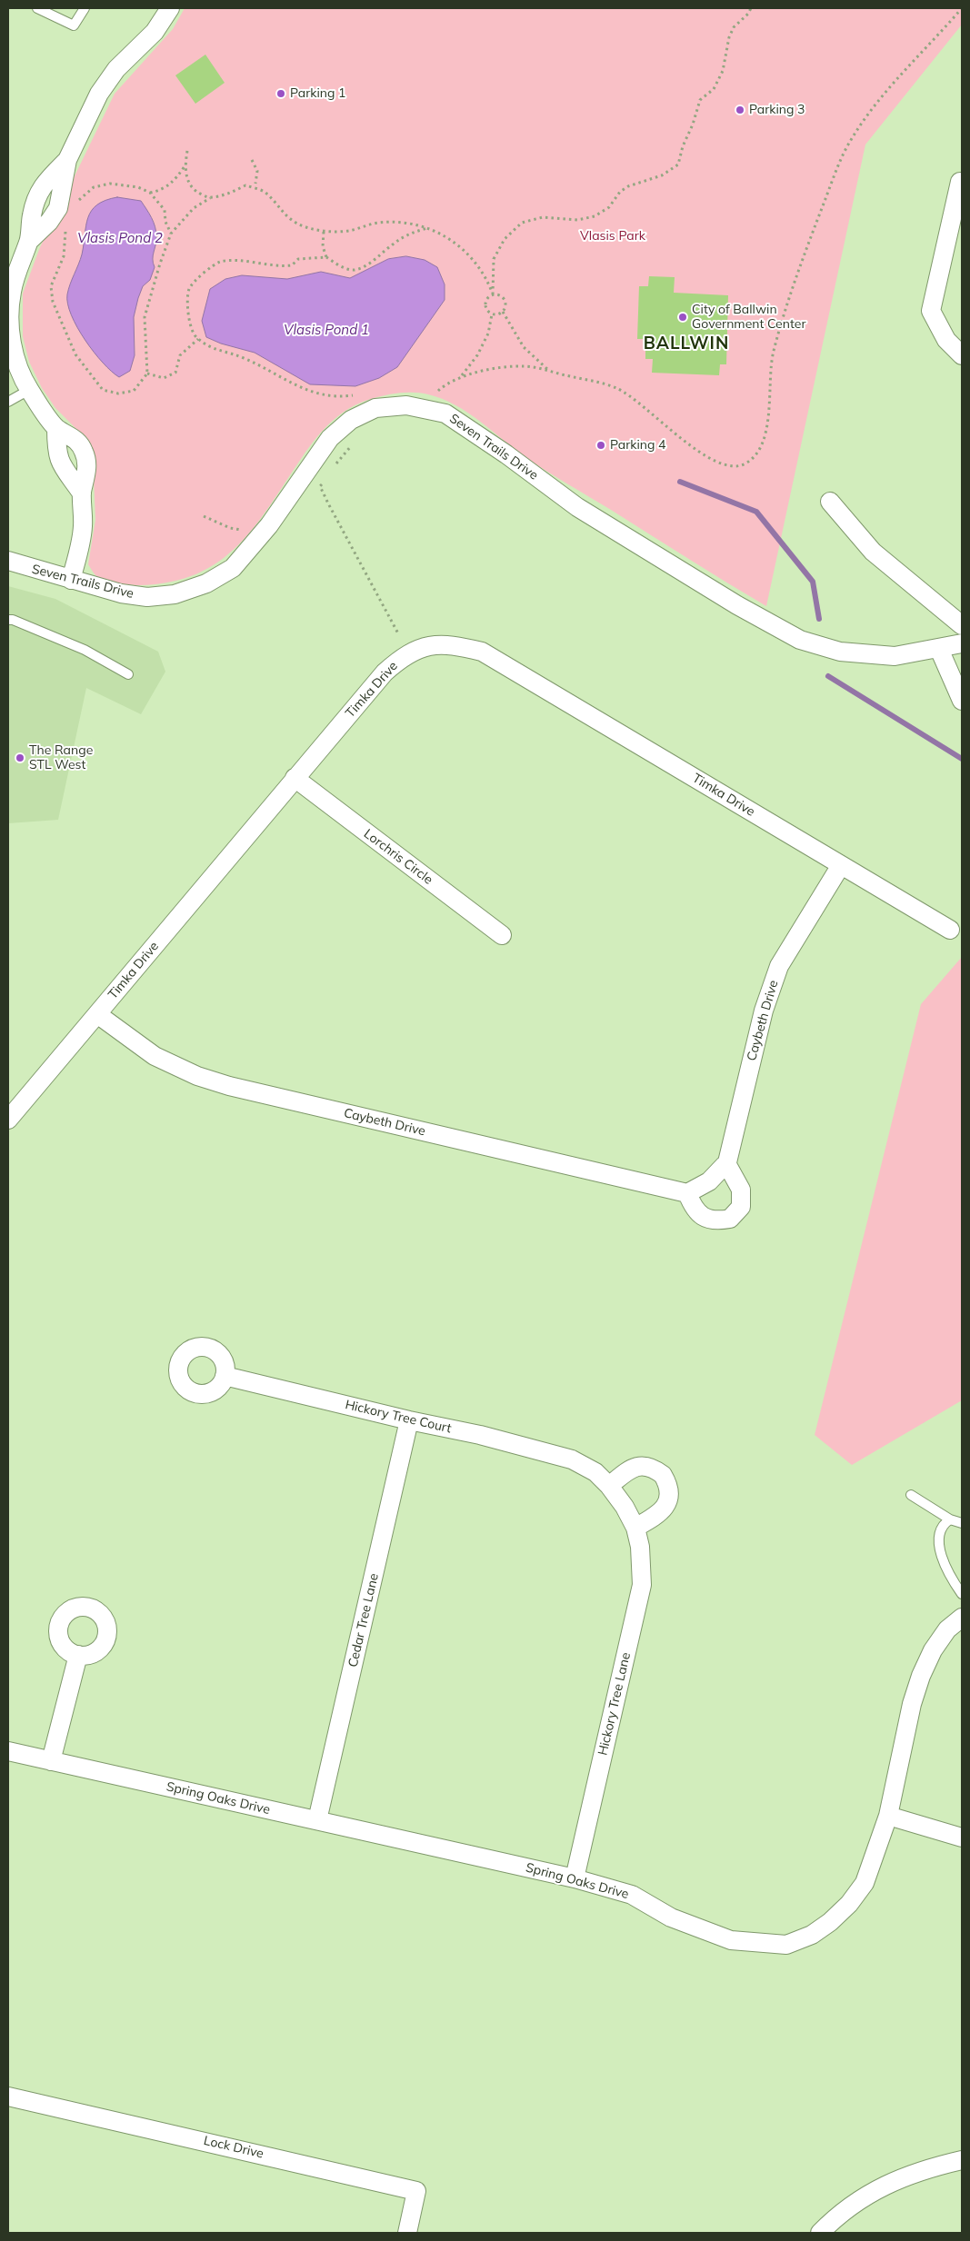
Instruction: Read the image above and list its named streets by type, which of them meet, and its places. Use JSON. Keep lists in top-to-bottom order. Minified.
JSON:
{"streets":{"street":["Seven Trails Drive","Timka Drive","Lorchris Circle","Caybeth Drive","Hickory Tree Court","Cedar Tree Lane","Hickory Tree Lane","Spring Oaks Drive","Lock Drive"]},"crossings":[["Timka Drive","Lorchris Circle"],["Timka Drive","Caybeth Drive"],["Hickory Tree Court","Cedar Tree Lane"],["Hickory Tree Court","Hickory Tree Lane"],["Cedar Tree Lane","Spring Oaks Drive"],["Hickory Tree Lane","Spring Oaks Drive"]],"districts":["BALLWIN"],"water":["Vlasis Pond 2","Vlasis Pond 1"],"parks":["Vlasis Park"],"places":["Parking 1","Parking 3","City of Ballwin Government Center","Parking 4","The Range STL West"]}
